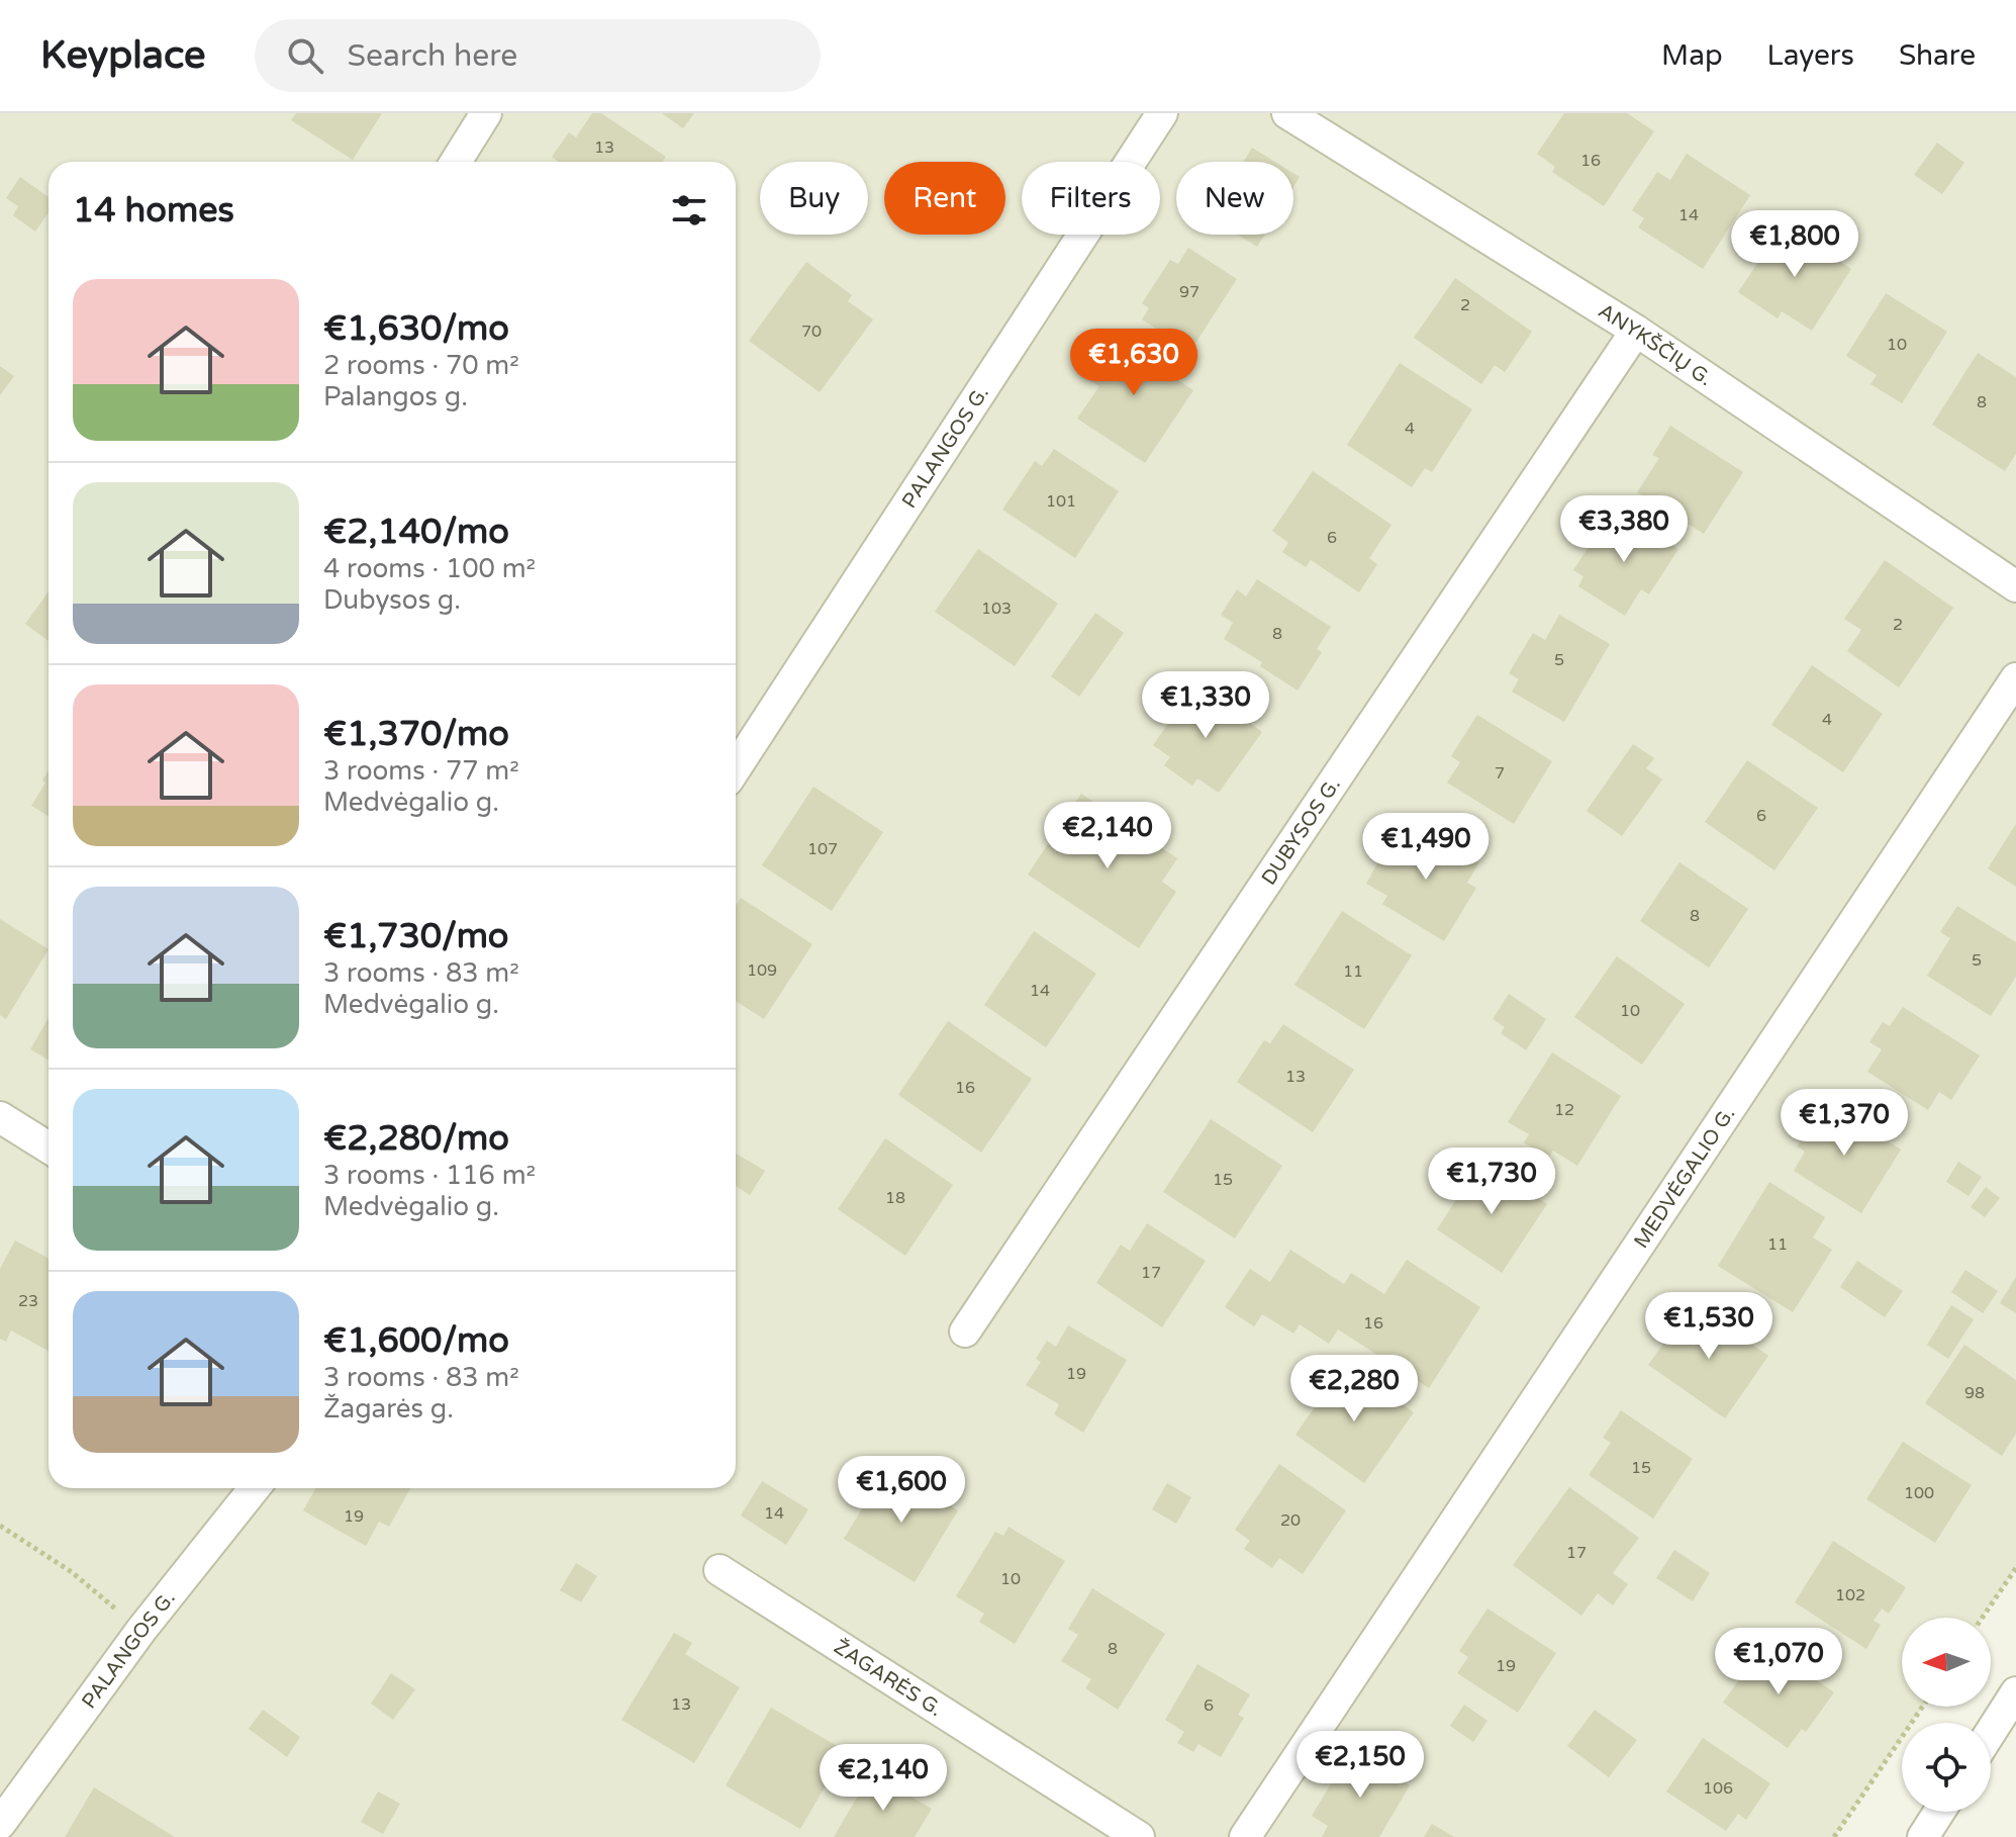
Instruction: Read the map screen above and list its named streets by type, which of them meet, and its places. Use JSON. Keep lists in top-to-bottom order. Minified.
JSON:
{"streets":{"street":["ANYKŠČIŲ G.","PALANGOS G.","DUBYSOS G.","MEDVĖGALIO G.","ŽAGARĖS G."]},"crossings":[["ANYKŠČIŲ G.","DUBYSOS G."]],"house_numbers":["13","16","14","97","2","70","10","8","4","101","6","103","2","8","5","4","7","6","107","8","5","109","11","14","10","13","16","12","15","18","11","17","23","16","19","98","15","100","14","19","20","17","10","102","8","19","13","6","106"],"north":"left","page":{"header":"Keyplace","search":"Search here","nav":["Map","Layers","Share"],"chip":["Buy","Rent","Filters","New"],"heading":"14 homes","price":["€1,800","€1,630","€3,380","€1,330","€2,140","€1,490","€1,370","€1,730","€1,530","€2,280","€1,600","€1,070","€2,150","€2,140"],"list":[{"name":"€1,630/mo","note":"2 rooms · 70 m² · Palangos g."},{"name":"€2,140/mo","note":"4 rooms · 100 m² · Dubysos g."},{"name":"€1,370/mo","note":"3 rooms · 77 m² · Medvėgalio g."},{"name":"€1,730/mo","note":"3 rooms · 83 m² · Medvėgalio g."},{"name":"€2,280/mo","note":"3 rooms · 116 m² · Medvėgalio g."},{"name":"€1,600/mo","note":"3 rooms · 83 m² · Žagarės g."}]}}
